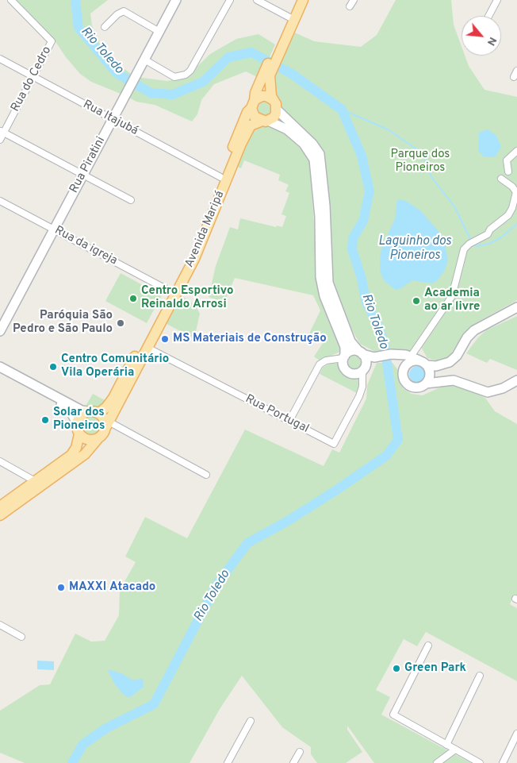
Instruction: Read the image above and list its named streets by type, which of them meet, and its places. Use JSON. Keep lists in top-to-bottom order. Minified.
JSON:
{"streets":{"main road":["Avenida Maripá"],"street":["Rua do Cedro","Rua Itajubá","Rua Piratini","Rua da igreja","Rua Portugal"]},"crossings":[["Rua do Cedro","Rua Itajubá"],["Rua Itajubá","Rua Piratini"],["Rua Itajubá","Avenida Maripá"],["Rua Piratini","Rua da igreja"],["Avenida Maripá","Rua da igreja"],["Avenida Maripá","Rua Portugal"]],"water":["Rio Toledo","Laguinho dos Pioneiros"],"parks":["Parque dos Pioneiros"],"places":["Centro Esportivo Reinaldo Arrosi","Academia ao ar livre","Paróquia São Pedro e São Paulo","MS Materiais de Construção","Centro Comunitário Vila Operária","Solar dos Pioneiros","MAXXI Atacado","Green Park"],"north":"bottom right"}
